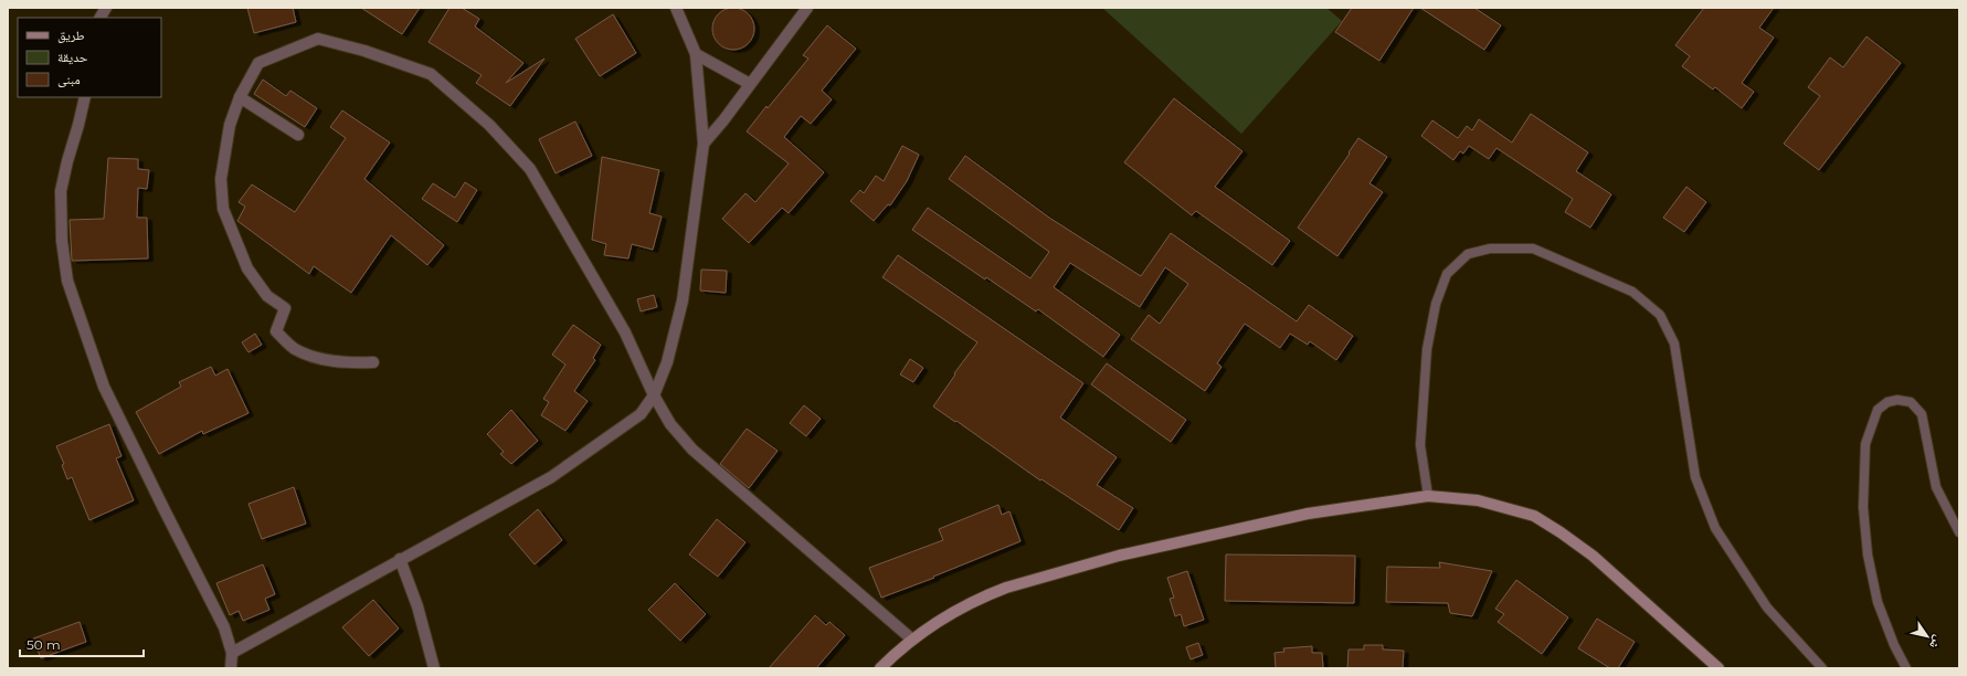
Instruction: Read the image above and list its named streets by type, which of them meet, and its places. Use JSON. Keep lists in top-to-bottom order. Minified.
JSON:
{"legend":["طريق","حديقة","مبنى"],"scale_bar":"50 m","north":"bottom right"}
